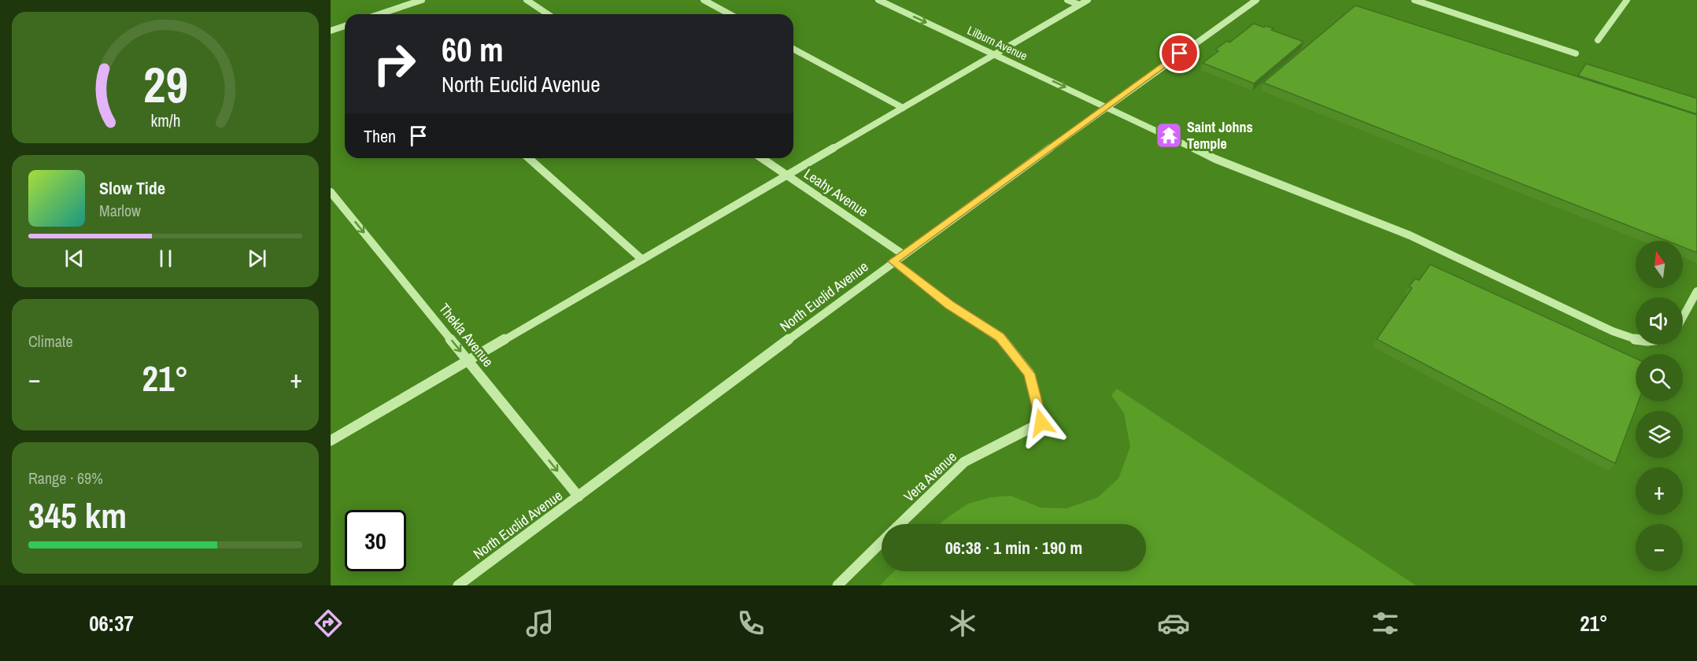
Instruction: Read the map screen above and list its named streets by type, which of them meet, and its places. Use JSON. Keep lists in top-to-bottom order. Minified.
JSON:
{"streets":{"street":["Lilburn Avenue","Leahy Avenue","North Euclid Avenue","Thekla Avenue","Vera Avenue"]},"crossings":[["Lilburn Avenue","North Euclid Avenue"],["Leahy Avenue","North Euclid Avenue"],["North Euclid Avenue","Thekla Avenue"],["North Euclid Avenue","Vera Avenue"]],"one_way":["Thekla Avenue"],"places":{"temple":["Saint Johns Temple"]},"north":"top","page":{"turn":["60 m","North Euclid Avenue"],"then":"Then","song":["Slow Tide","Marlow"],"map_buttons":["+","−"],"tile":["Climate",["Range · 69%","345 km"]],"heat":["−","21°","+"],"limit":"30","trip":"06:38 · 1 min · 190 m","tabs":["06:37","21°"],"gauge":["29","km/h"]}}
